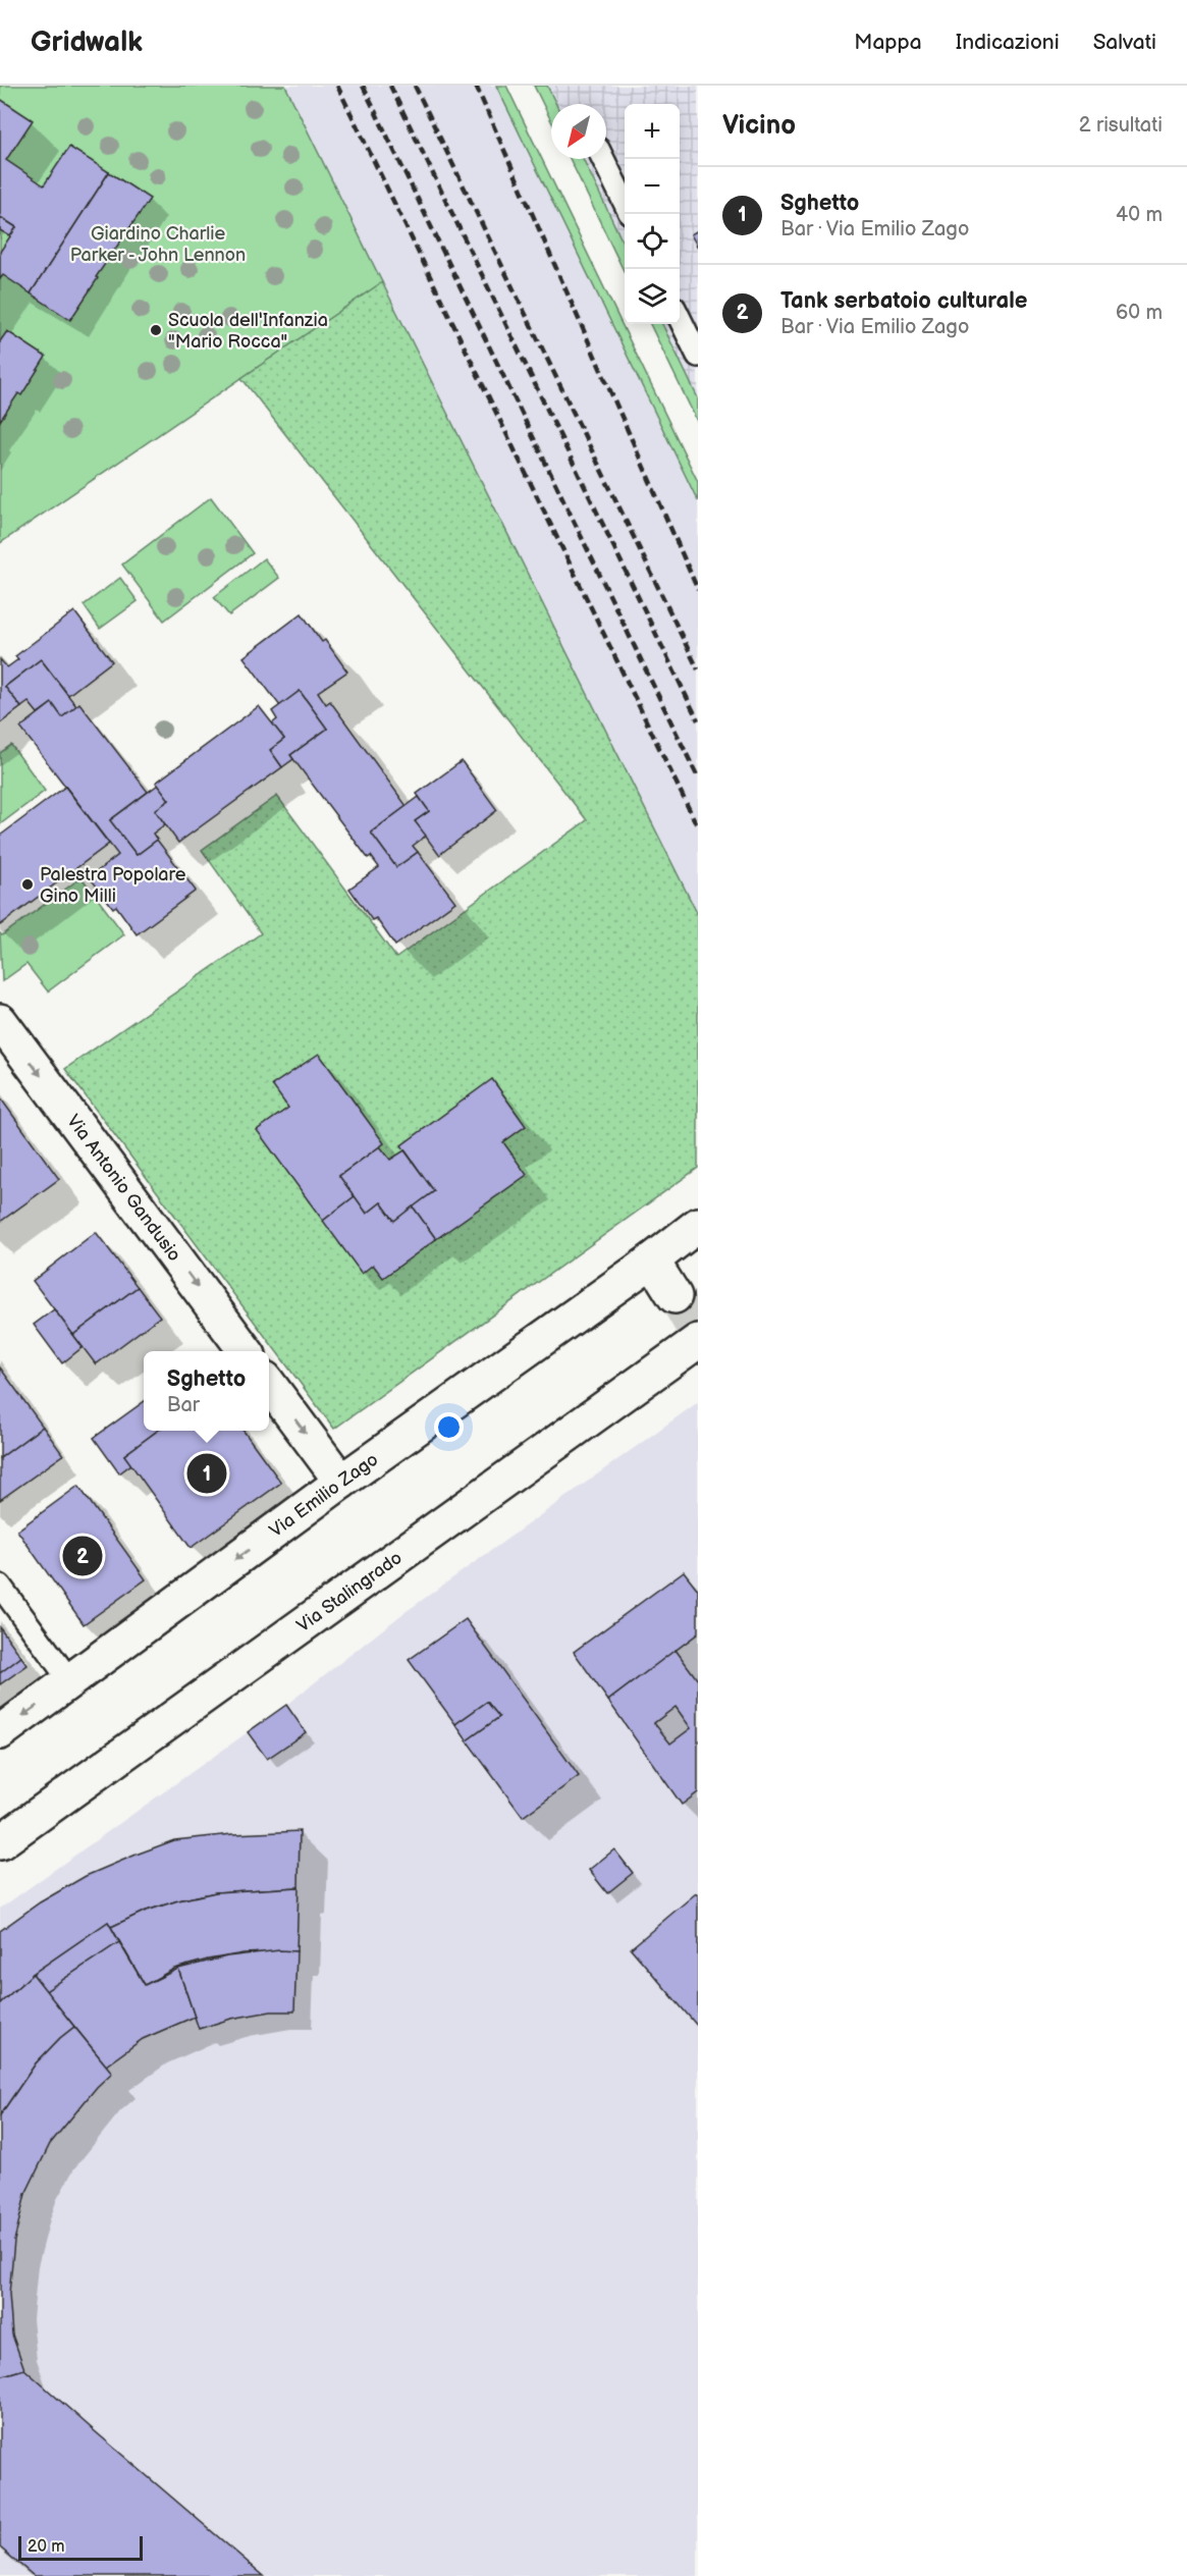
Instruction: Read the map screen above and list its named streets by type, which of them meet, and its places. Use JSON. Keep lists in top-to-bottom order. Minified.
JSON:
{"streets":{"street":["Via Antonio Gandusio","Via Emilio Zago","Via Stalingrado"]},"one_way":["Via Antonio Gandusio","Via Emilio Zago"],"parks":["Giardino Charlie Parker - John Lennon"],"places":["Scuola dell'Infanzia \"Mario Rocca\"","Palestra Popolare Gino Milli"],"scale_bar":"20 m","north":"bottom left","page":{"header":"Gridwalk","nav":["Mappa","Indicazioni","Salvati"],"heading":["Vicino","2 risultati"],"map_buttons":["+","−"],"list":[{"mark":"1","name":"Sghetto","note":"Bar · Via Emilio Zago","value":"40 m"},{"mark":"2","name":"Tank serbatoio culturale","note":"Bar · Via Emilio Zago","value":"60 m"}],"popup":["Sghetto","Bar"],"pins":["1","2"],"scale":"20 m"}}
